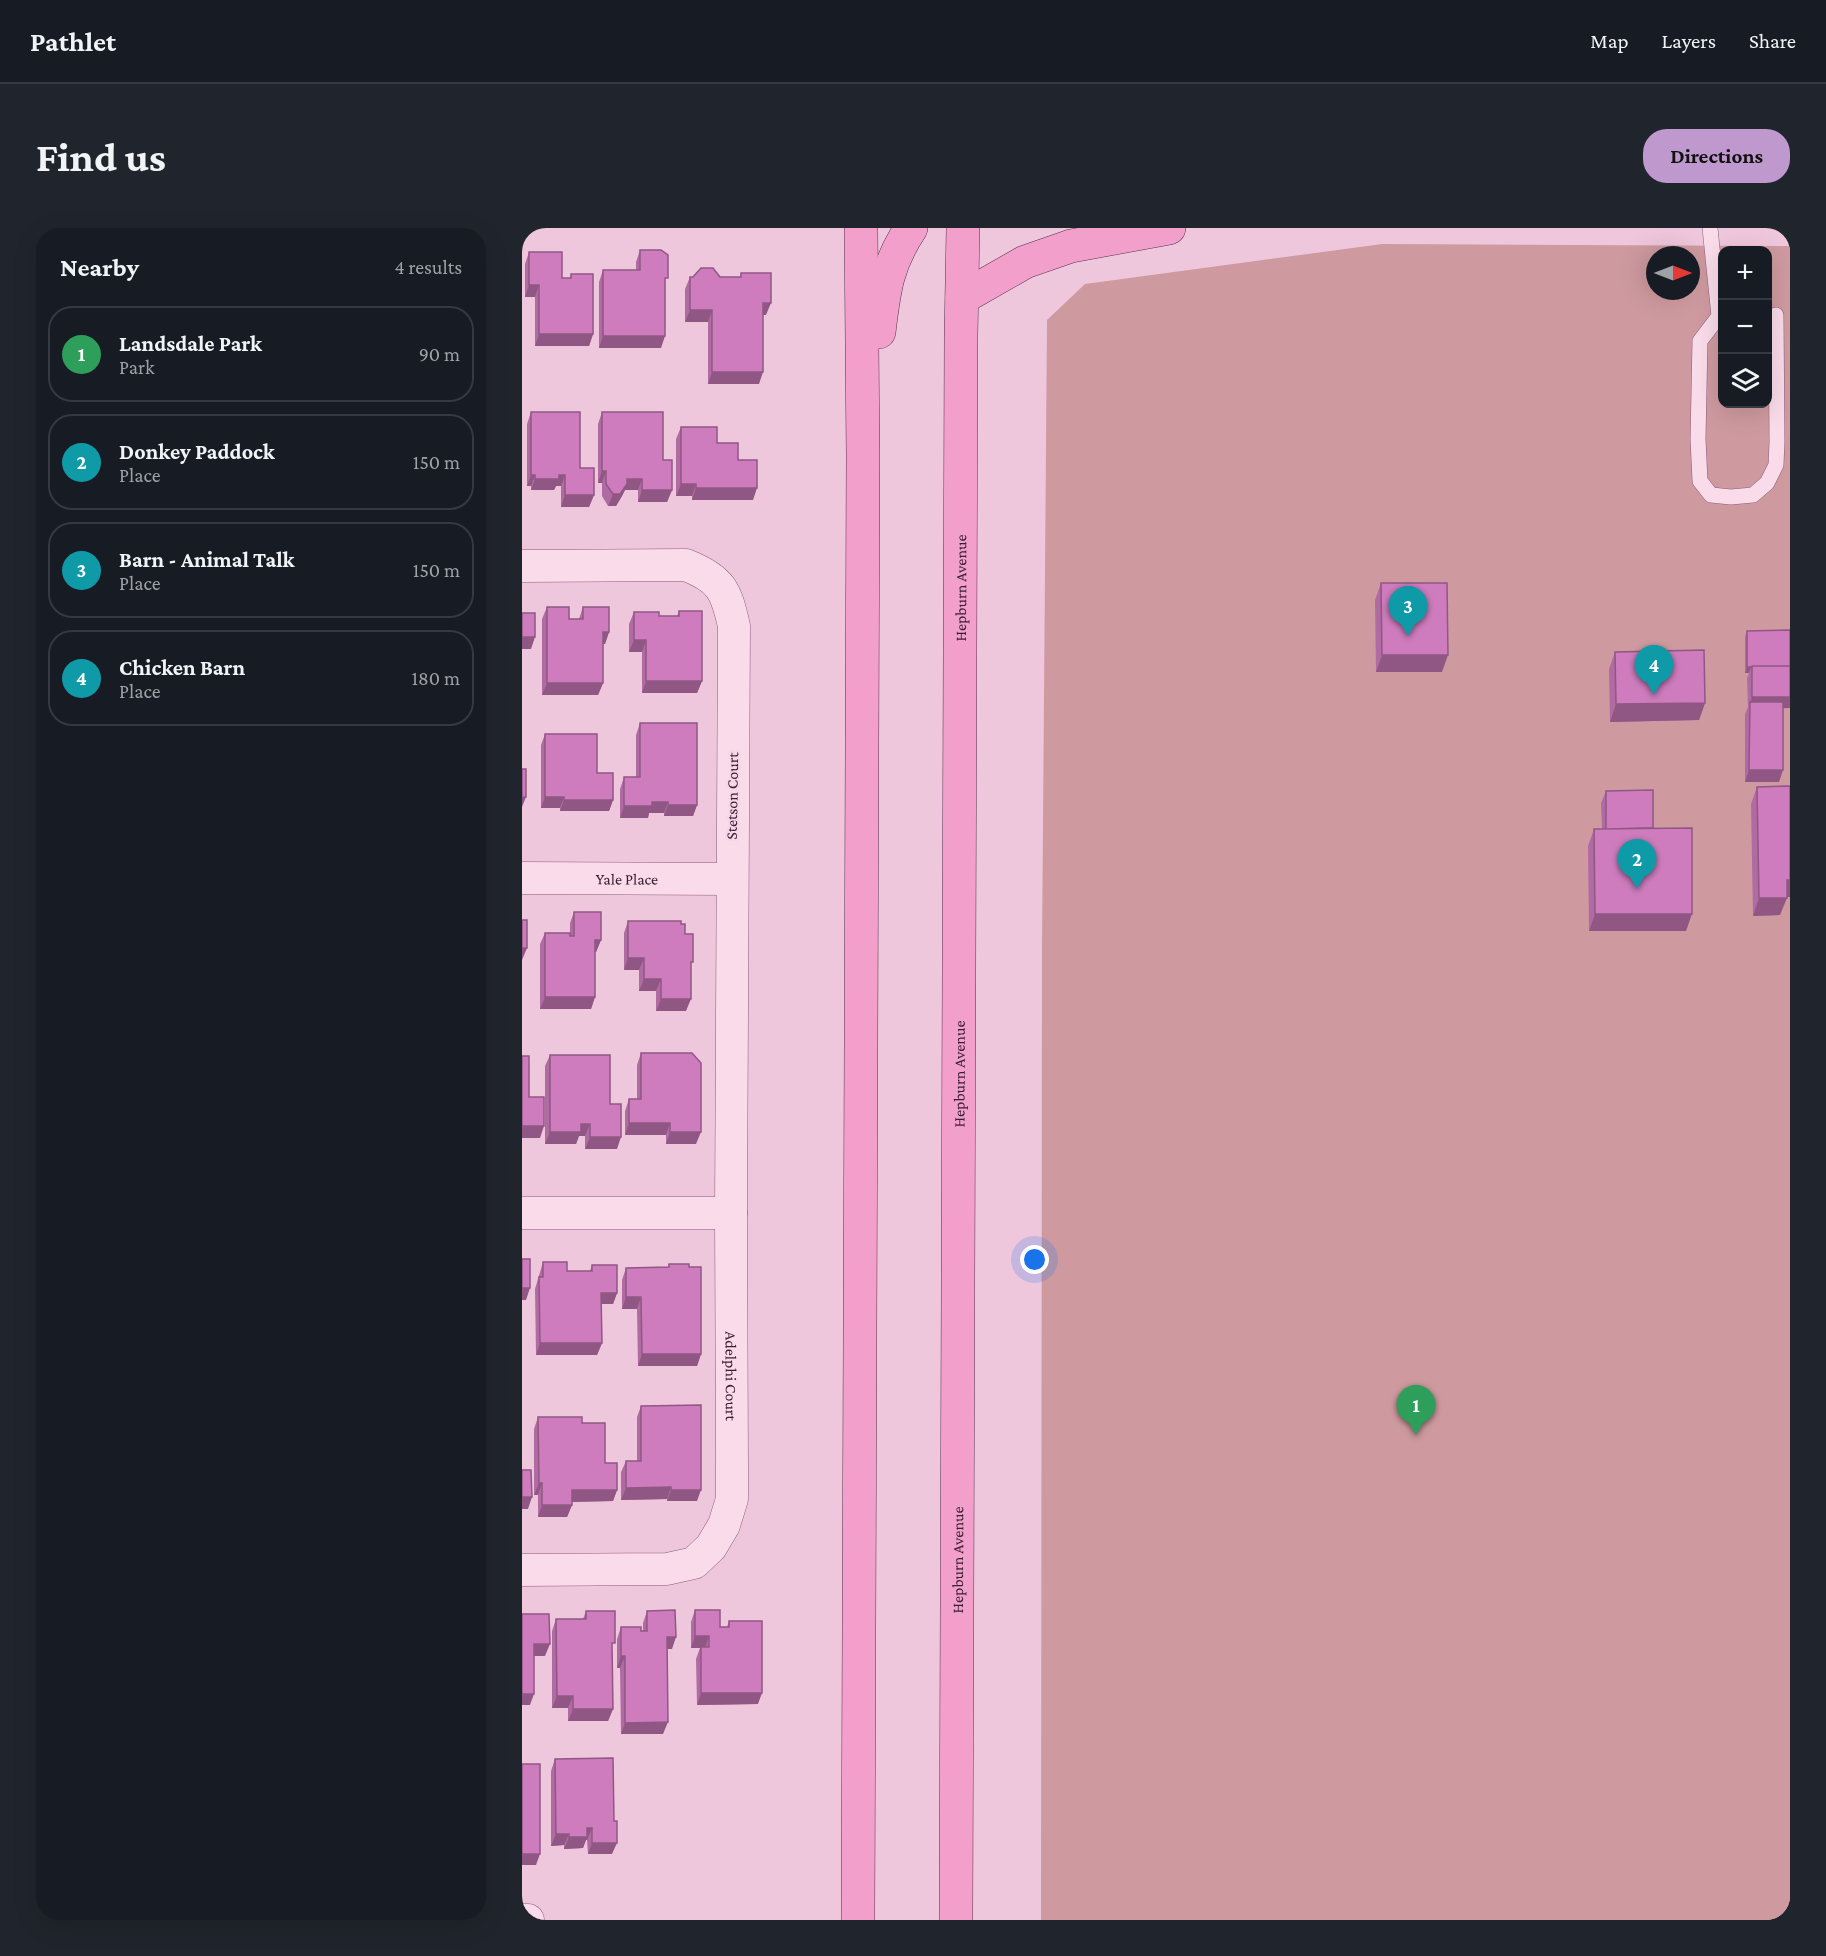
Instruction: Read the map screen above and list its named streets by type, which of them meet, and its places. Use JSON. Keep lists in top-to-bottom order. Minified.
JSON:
{"streets":{"main road":["Hepburn Avenue"],"street":["Stetson Court","Yale Place","Adelphi Court"]},"crossings":[["Stetson Court","Yale Place"],["Stetson Court","Adelphi Court"]],"north":"right","page":{"header":"Pathlet","nav":["Map","Layers","Share"],"buttons":"Directions","title":"Find us","heading":["Nearby","4 results"],"map_buttons":["+","−"],"list":[{"mark":"1","name":"Landsdale Park","note":"Park","value":"90 m"},{"mark":"2","name":"Donkey Paddock","note":"Place","value":"150 m"},{"mark":"3","name":"Barn - Animal Talk","note":"Place","value":"150 m"},{"mark":"4","name":"Chicken Barn","note":"Place","value":"180 m"}],"pins":["3","4","2","1"]}}
